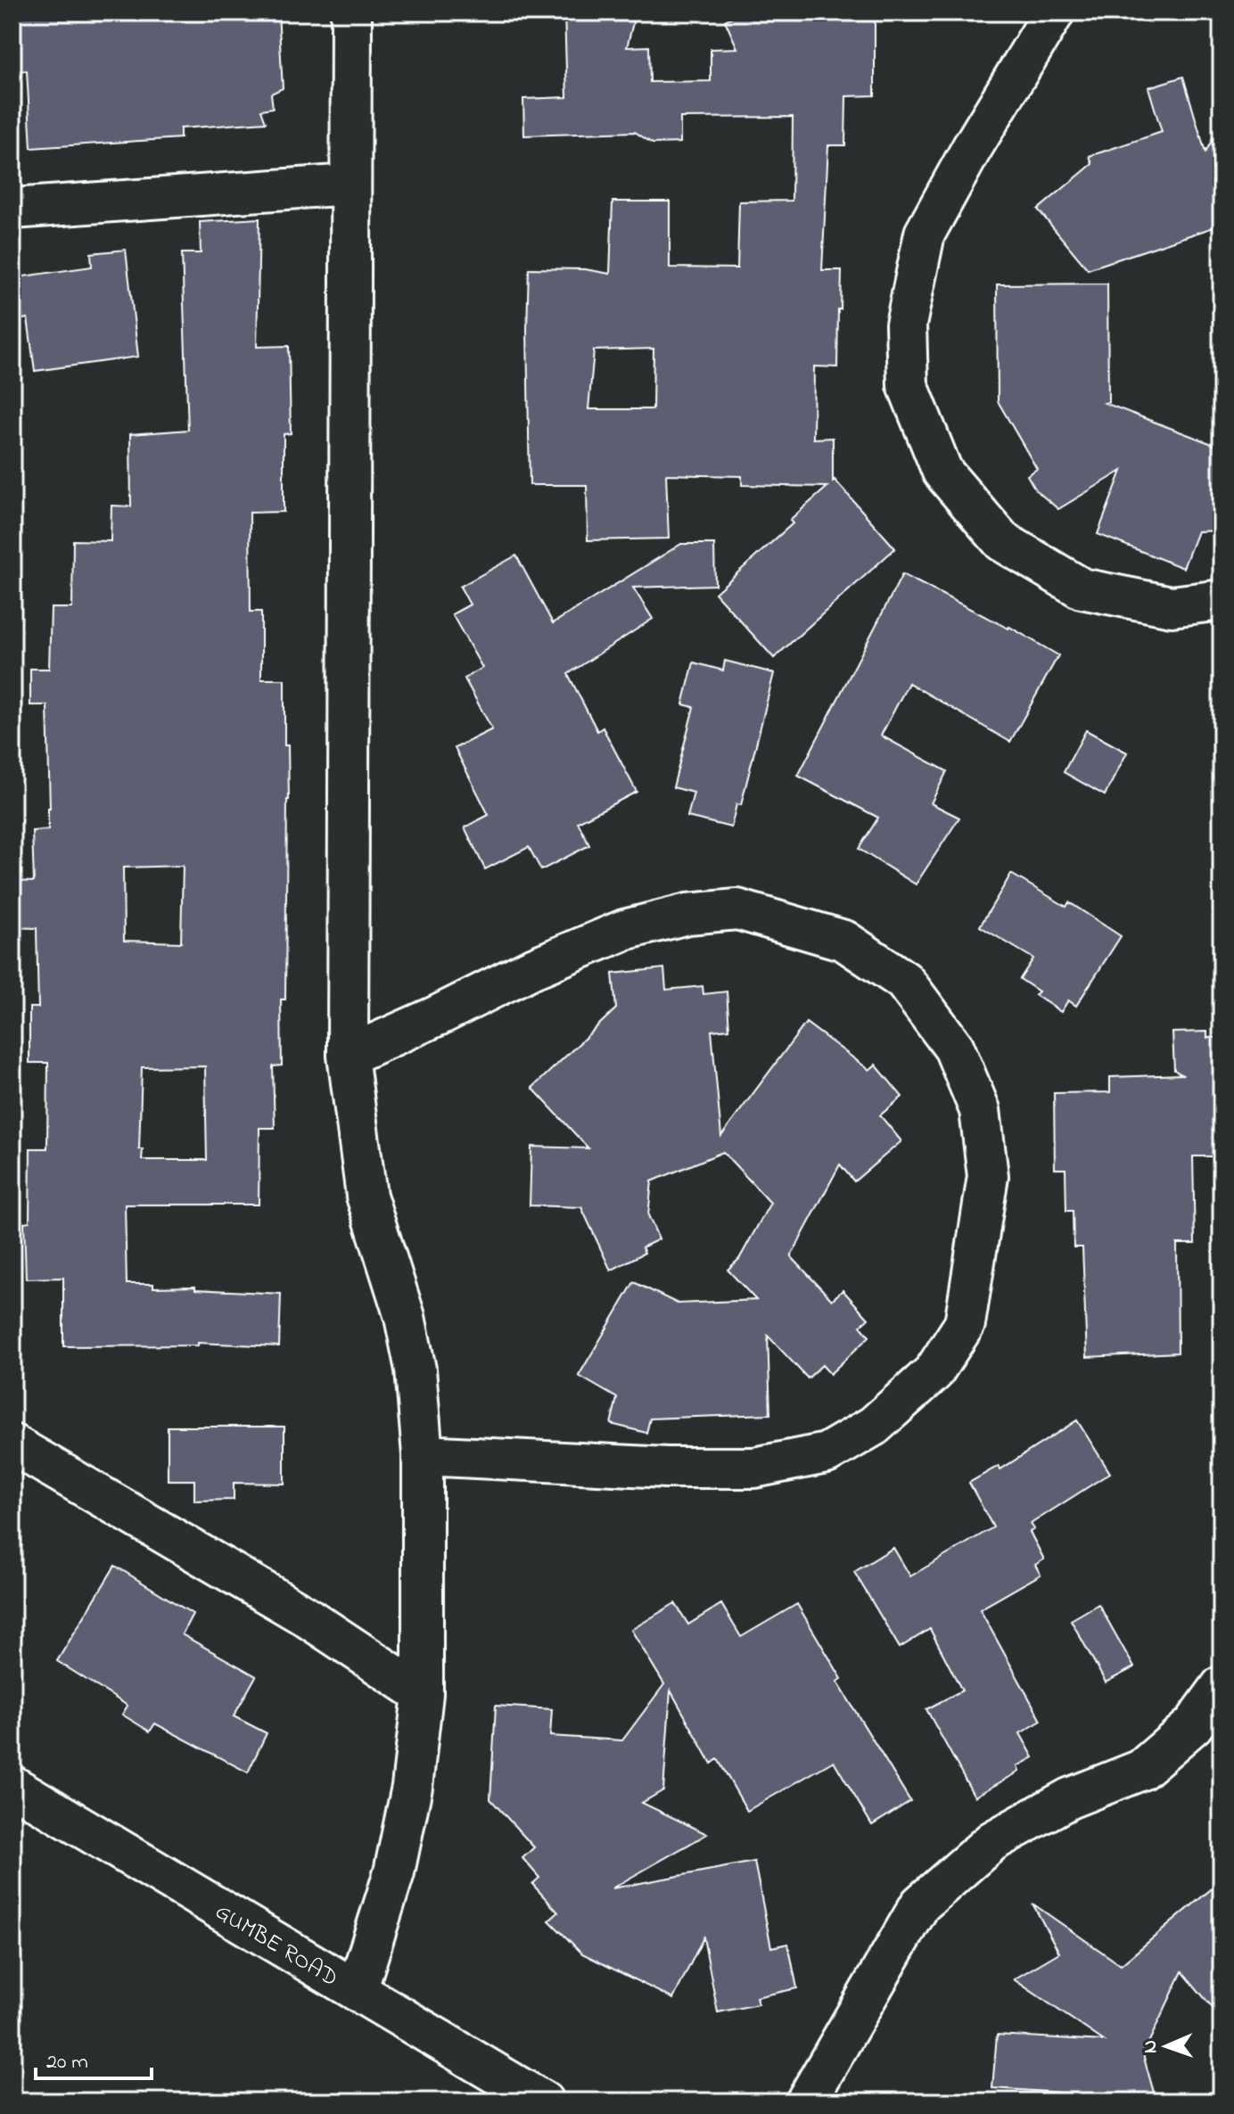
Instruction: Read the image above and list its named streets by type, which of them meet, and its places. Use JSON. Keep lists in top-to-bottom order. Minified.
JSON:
{"streets":{"street":["GUMBE ROAD"]},"scale_bar":"20 m","north":"left"}
